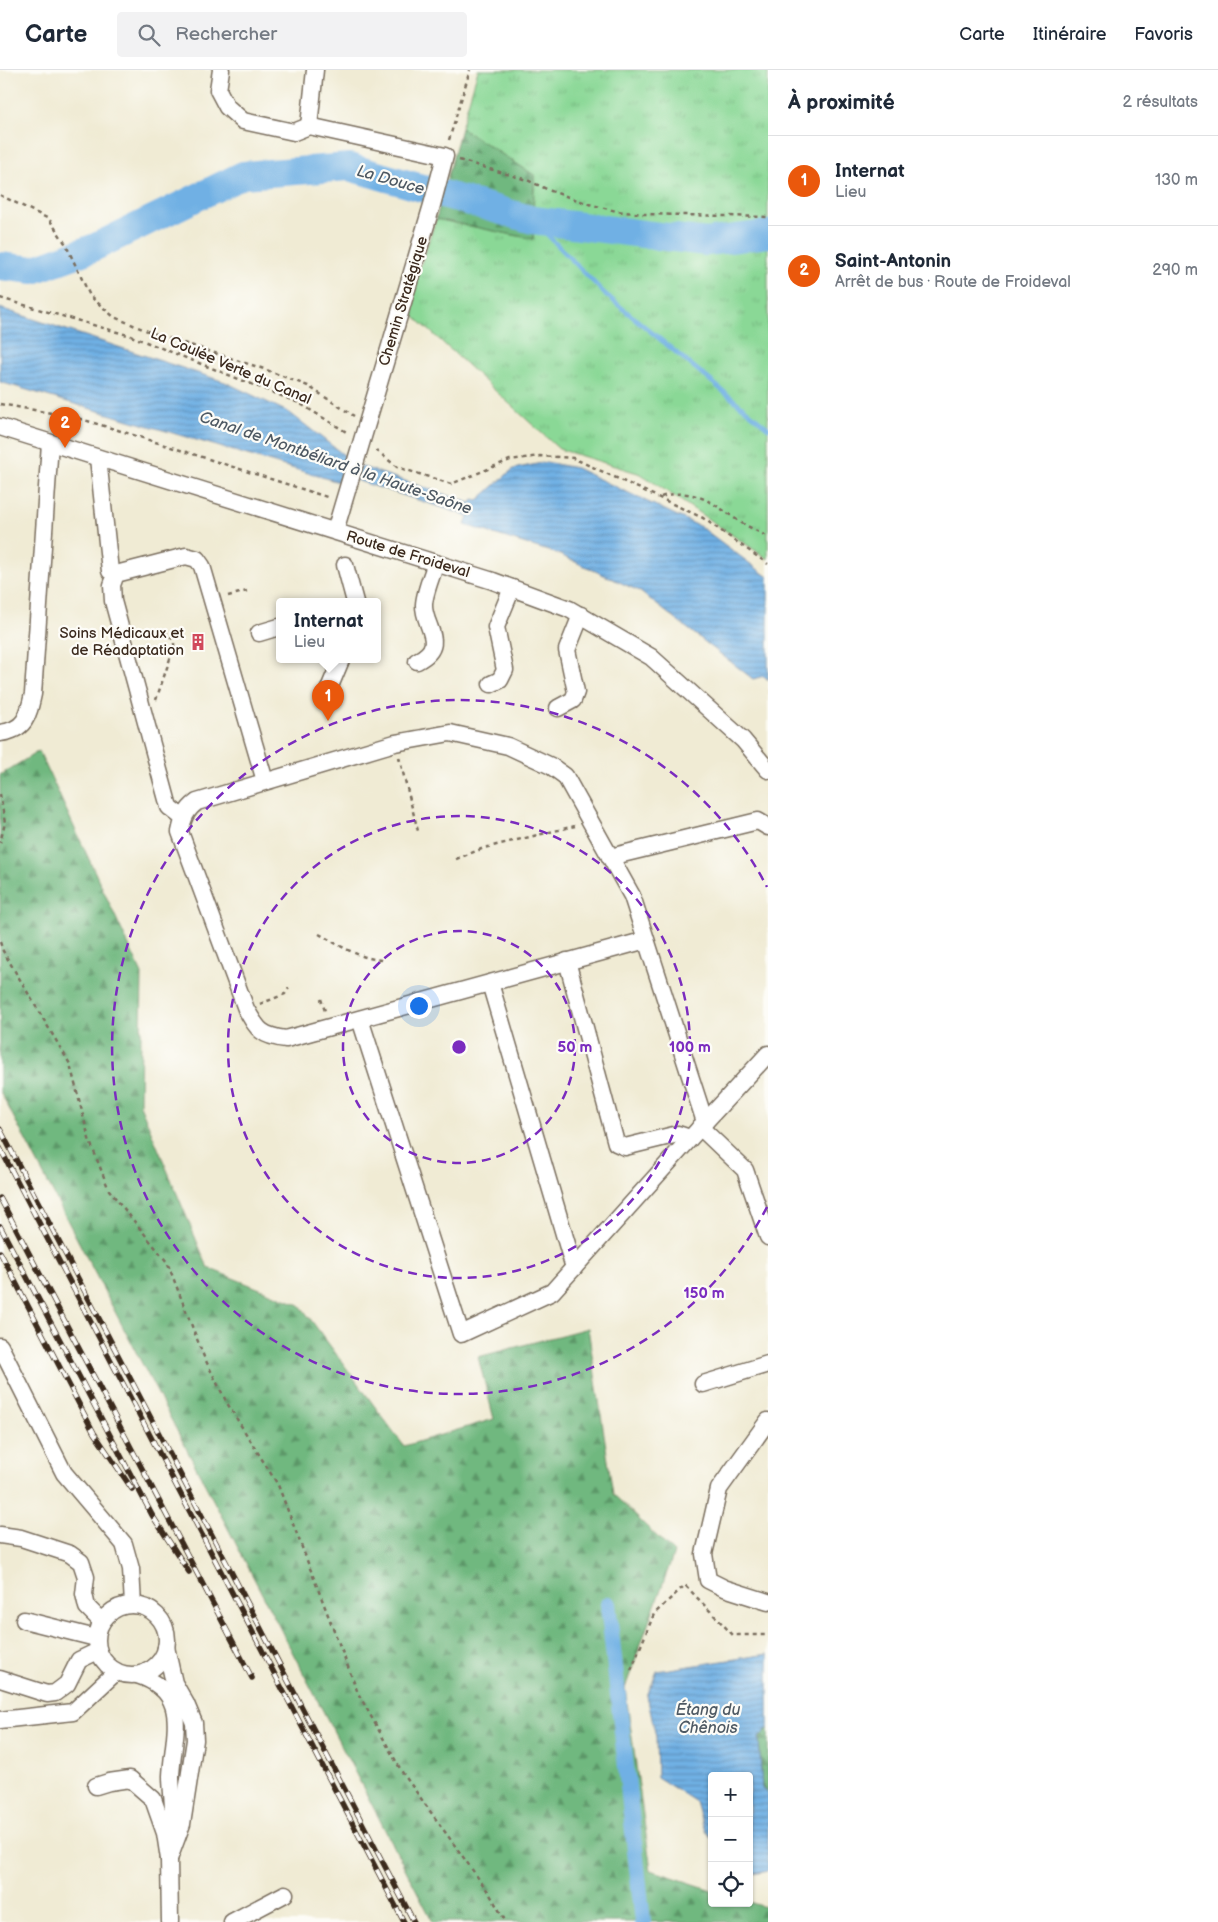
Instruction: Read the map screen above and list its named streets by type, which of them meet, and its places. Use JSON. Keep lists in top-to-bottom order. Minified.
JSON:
{"streets":{"street":["Chemin Stratégique","Route de Froideval"],"path":["La Coulée Verte du Canal"]},"crossings":[["Chemin Stratégique","La Coulée Verte du Canal"],["Chemin Stratégique","Route de Froideval"]],"water":["La Douce","Canal de Montbéliard à la Haute-Saône","Étang du Chênois"],"places":{"building":["Soins Médicaux et de Réadaptation"]},"page":{"header":"Carte","search":"Rechercher","nav":["Carte","Itinéraire","Favoris"],"heading":["À proximité","2 résultats"],"list":[{"mark":"1","name":"Internat","note":"Lieu","value":"130 m"},{"mark":"2","name":"Saint-Antonin","note":"Arrêt de bus · Route de Froideval","value":"290 m"}],"pins":["2","1"],"popup":["Internat","Lieu"],"map_buttons":["+","−"]},"rings":["50 m","100 m","150 m"]}
